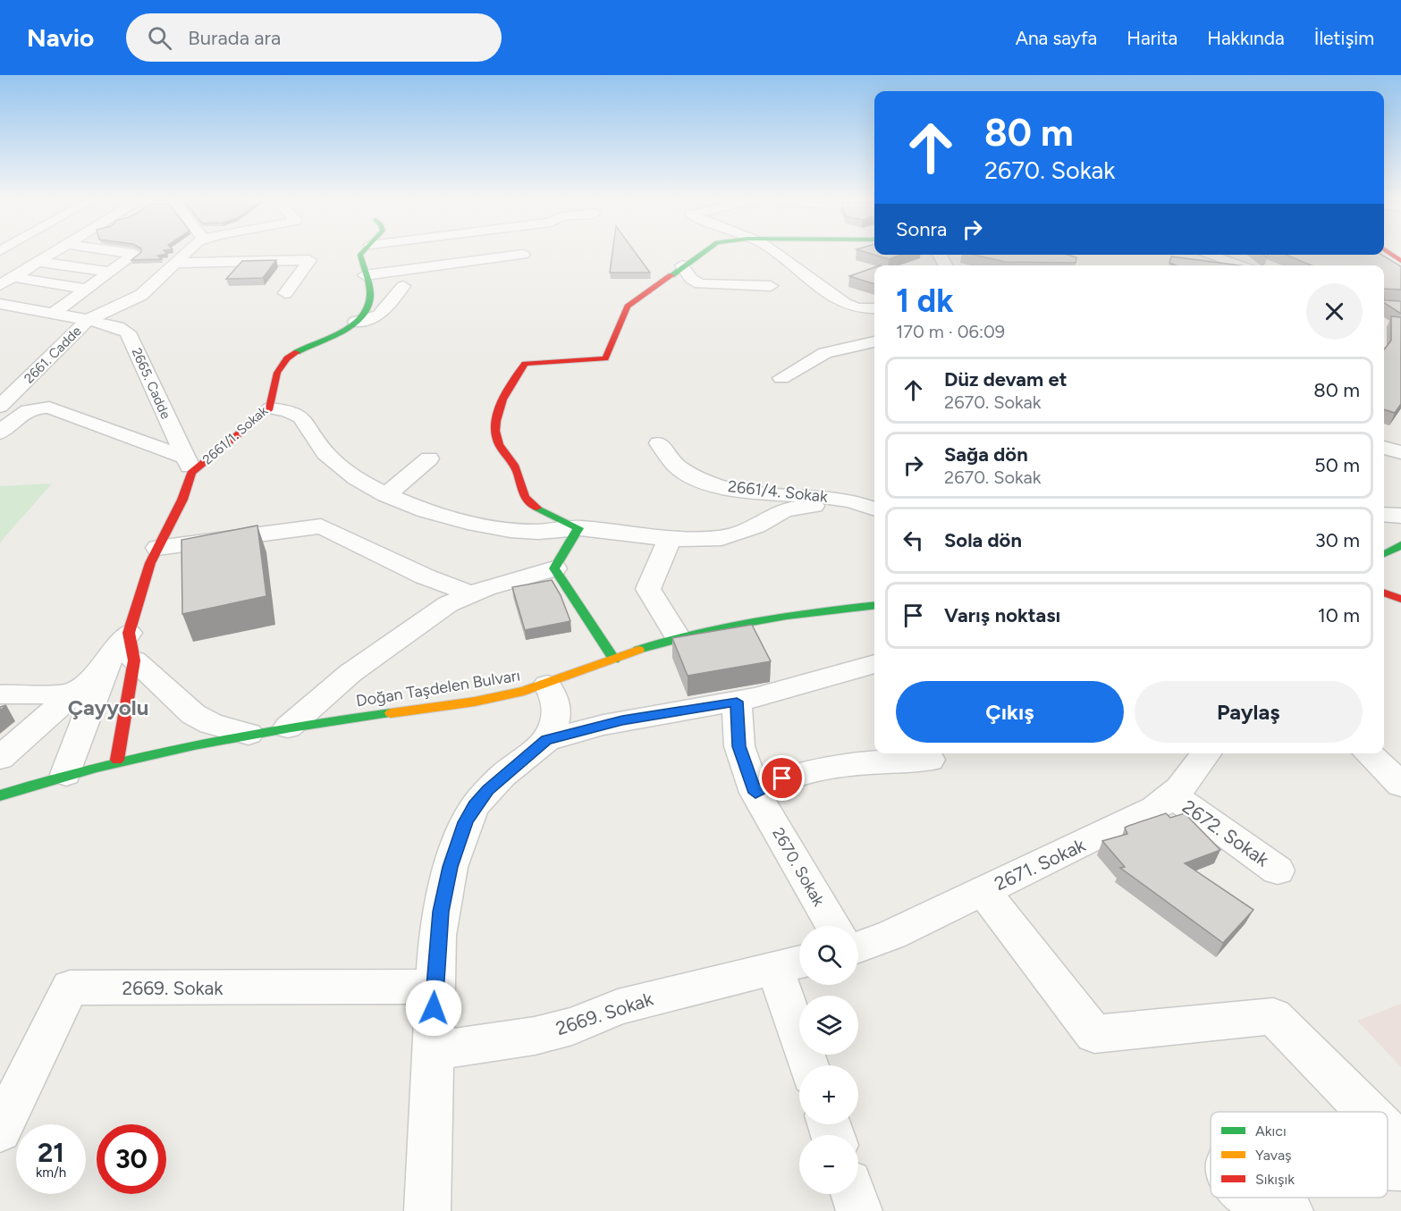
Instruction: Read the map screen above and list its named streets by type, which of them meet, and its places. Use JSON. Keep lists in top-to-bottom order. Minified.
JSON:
{"streets":{"street":["2661. Cadde","2665. Cadde","2661/1. Sokak","2661/4. Sokak","Doğan Taşdelen Bulvarı","2672. Sokak","2671. Sokak","2670. Sokak","2669. Sokak"]},"crossings":[["2661. Cadde","2665. Cadde"],["2665. Cadde","2661/1. Sokak"],["2661/1. Sokak","Doğan Taşdelen Bulvarı"],["2672. Sokak","2671. Sokak"]],"districts":["Çayyolu"],"legend":["Akıcı","Yavaş","Sıkışık"],"page":{"header":"Navio","search":"Burada ara","nav":["Ana sayfa","Harita","Hakkında","İletişim"],"turn":["80 m","2670. Sokak"],"then":"Sonra","heading":["1 dk","170 m · 06:09"],"list":[{"name":"Düz devam et","note":"2670. Sokak","value":"80 m"},{"name":"Sağa dön","note":"2670. Sokak","value":"50 m"},{"name":"Sola dön","value":"30 m"},{"name":"Varış noktası","value":"10 m"}],"buttons":["Çıkış","Paylaş"],"map_buttons":["+","−"],"speed":"21 km/h","limit":"30"}}
